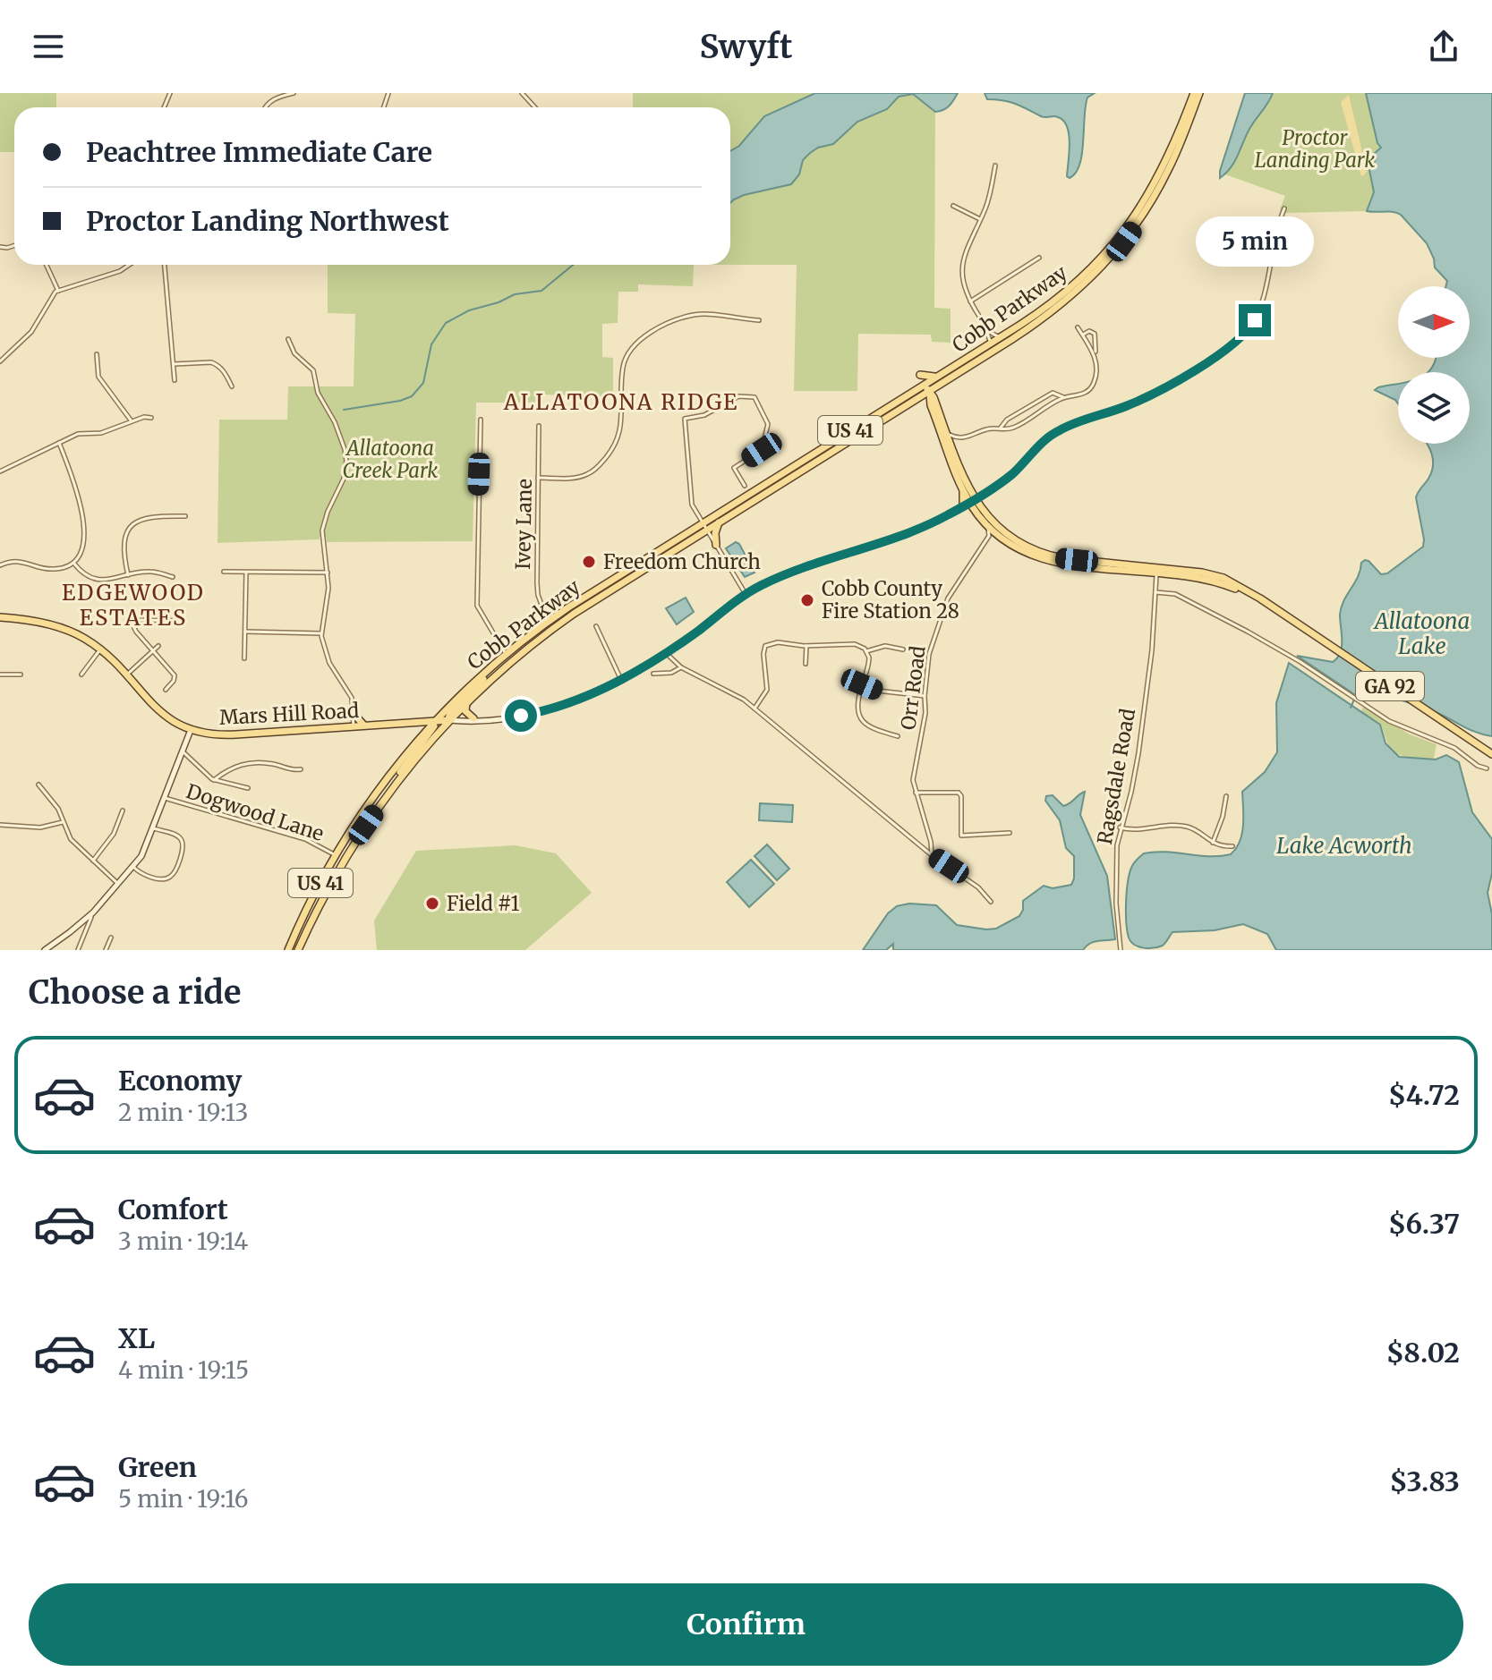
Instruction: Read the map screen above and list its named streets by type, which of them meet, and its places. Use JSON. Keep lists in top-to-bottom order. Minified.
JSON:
{"streets":{"main road":["Cobb Parkway","US 41","GA 92","Mars Hill Road"],"street":["Ivey Lane","Orr Road","Ragsdale Road","Dogwood Lane"]},"crossings":[["Cobb Parkway","Ivey Lane"],["Cobb Parkway","GA 92"],["Cobb Parkway","Mars Hill Road"],["Cobb Parkway","Dogwood Lane"],["GA 92","Ragsdale Road"]],"districts":["ALLATOONA RIDGE","EDGEWOOD ESTATES"],"water":["Allatoona Lake","Lake Acworth"],"parks":["Proctor Landing Park","Allatoona Creek Park"],"places":["Freedom Church","Cobb County Fire Station 28","Field #1"],"north":"right","page":{"header":"Swyft","banner":["Peachtree Immediate Care","Proctor Landing Northwest"],"bubble":"5 min","heading":"Choose a ride","list":[{"name":"Economy","note":"2 min · 19:13","value":"$4.72"},{"name":"Comfort","note":"3 min · 19:14","value":"$6.37"},{"name":"XL","note":"4 min · 19:15","value":"$8.02"},{"name":"Green","note":"5 min · 19:16","value":"$3.83"}],"buttons":"Confirm"}}
